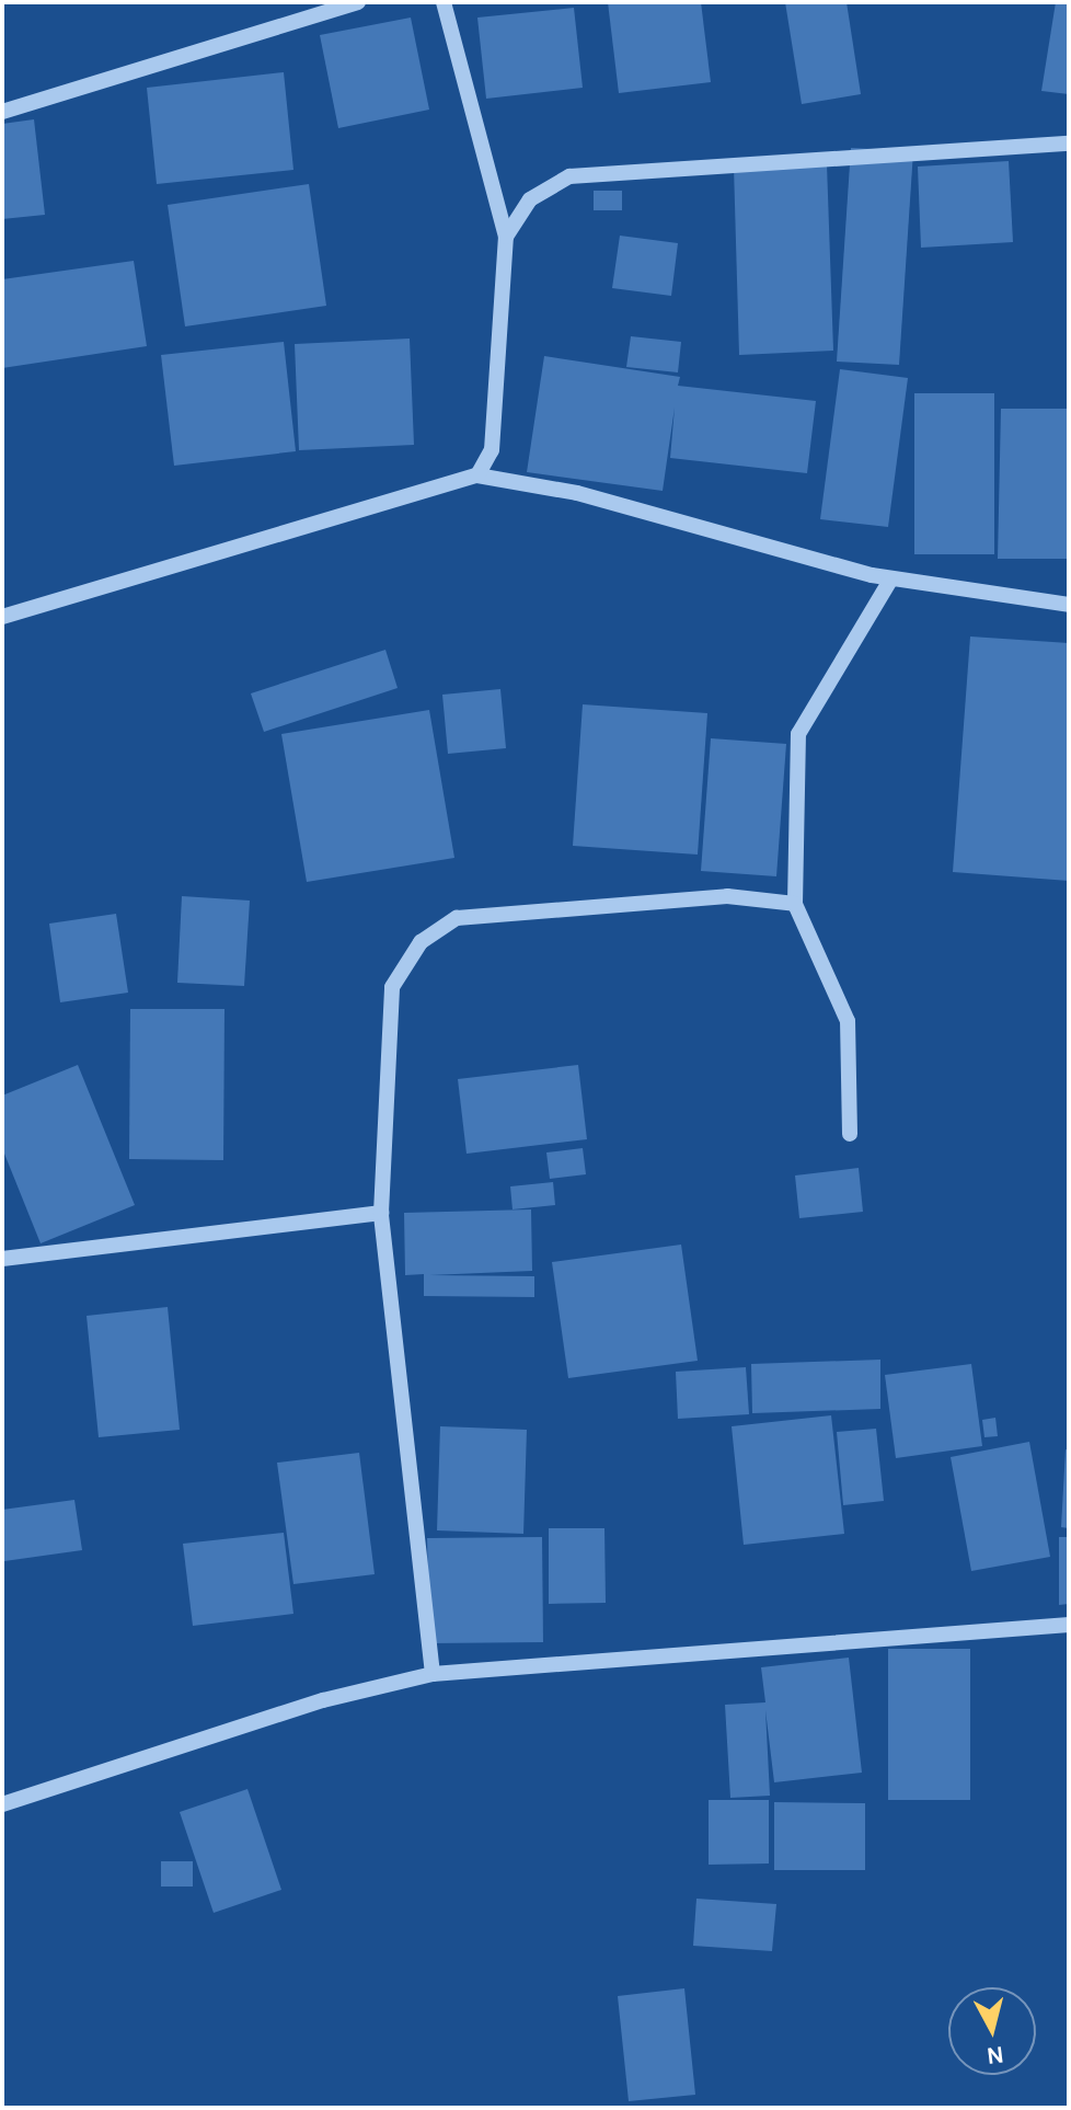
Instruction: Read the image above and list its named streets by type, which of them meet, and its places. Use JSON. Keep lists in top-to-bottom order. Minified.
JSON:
{"north":"bottom"}
